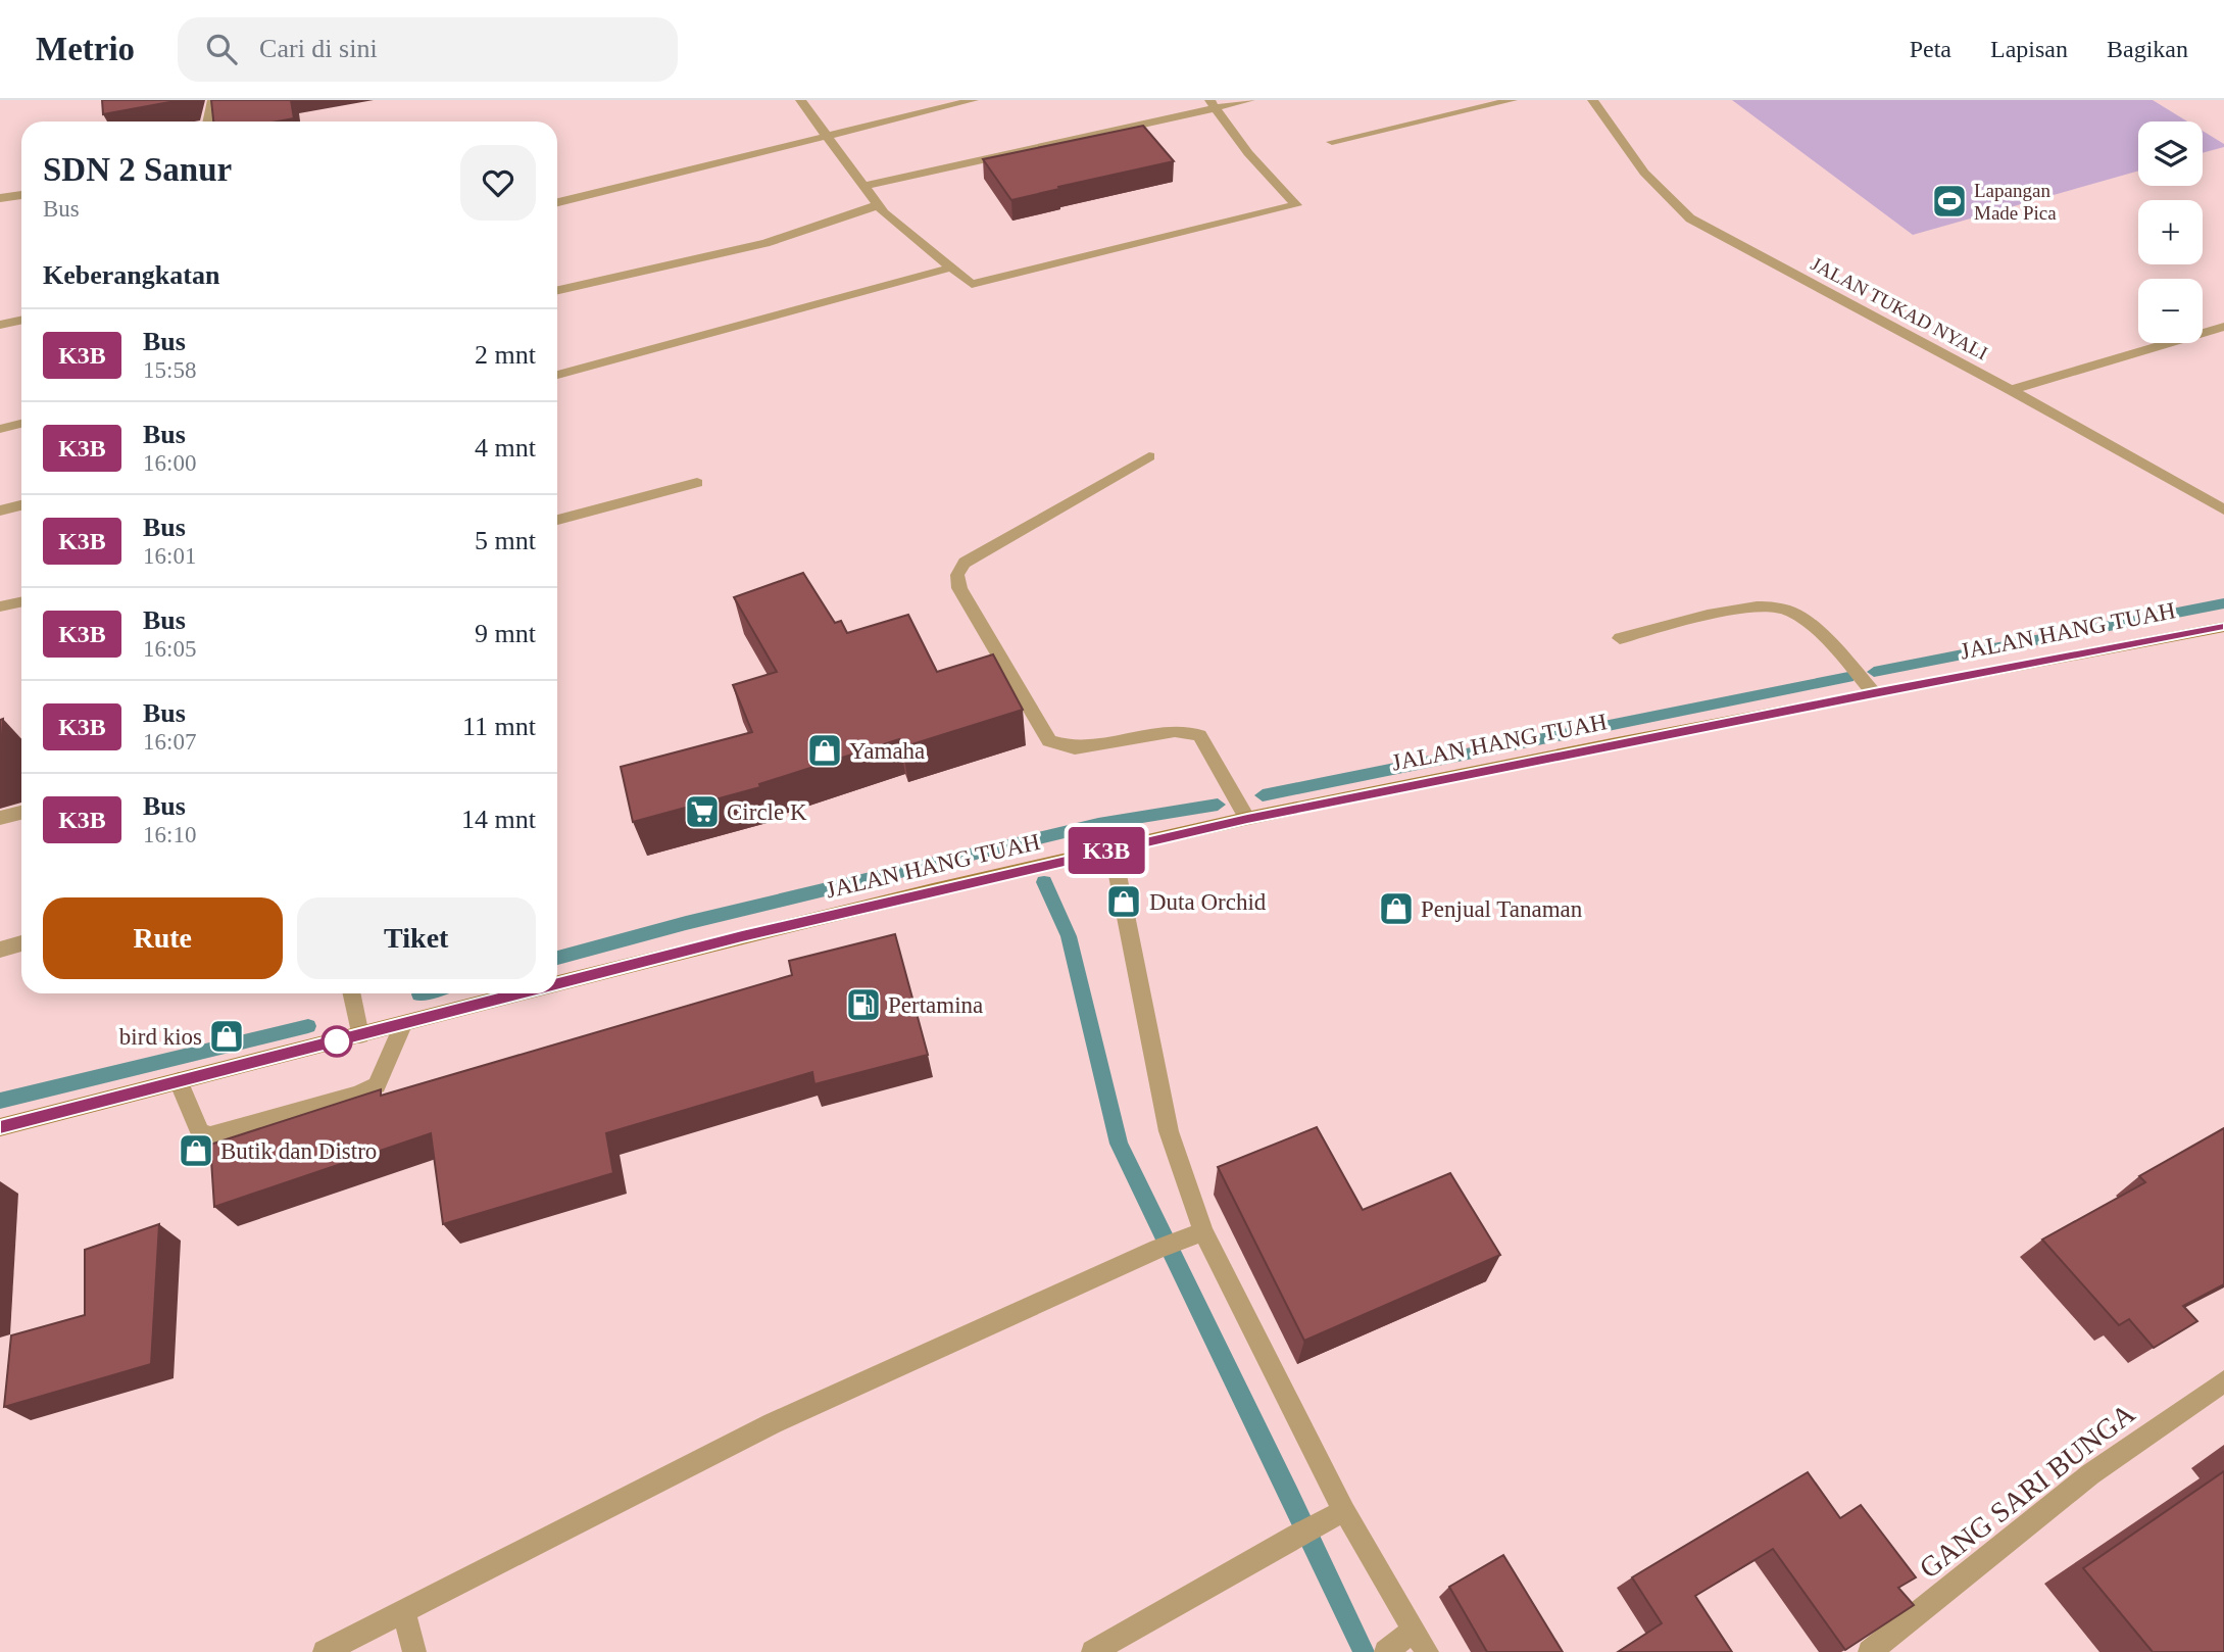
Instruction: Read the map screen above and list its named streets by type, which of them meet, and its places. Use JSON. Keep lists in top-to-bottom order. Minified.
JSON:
{"streets":{"main road":["JALAN HANG TUAH"],"street":["JALAN TUKAD NYALI","GANG SARI BUNGA"]},"places":{"sports":["Lapangan Made Pica"],"shop":["Yamaha","Duta Orchid","Penjual Tanaman","bird kios","Butik dan Distro"],"supermarket":["Circle K"],"fuel station":["Pertamina"]},"lines":["bus line K3B"],"page":{"header":"Metrio","search":"Cari di sini","nav":["Peta","Lapisan","Bagikan"],"on_map":"K3B","map_buttons":["+","−"],"heading":[["SDN 2 Sanur","Bus"],"Keberangkatan"],"list":[{"mark":"K3B","name":"Bus","note":"15:58","value":"2 mnt"},{"mark":"K3B","name":"Bus","note":"16:00","value":"4 mnt"},{"mark":"K3B","name":"Bus","note":"16:01","value":"5 mnt"},{"mark":"K3B","name":"Bus","note":"16:05","value":"9 mnt"},{"mark":"K3B","name":"Bus","note":"16:07","value":"11 mnt"},{"mark":"K3B","name":"Bus","note":"16:10","value":"14 mnt"}],"buttons":["Rute","Tiket"]}}
